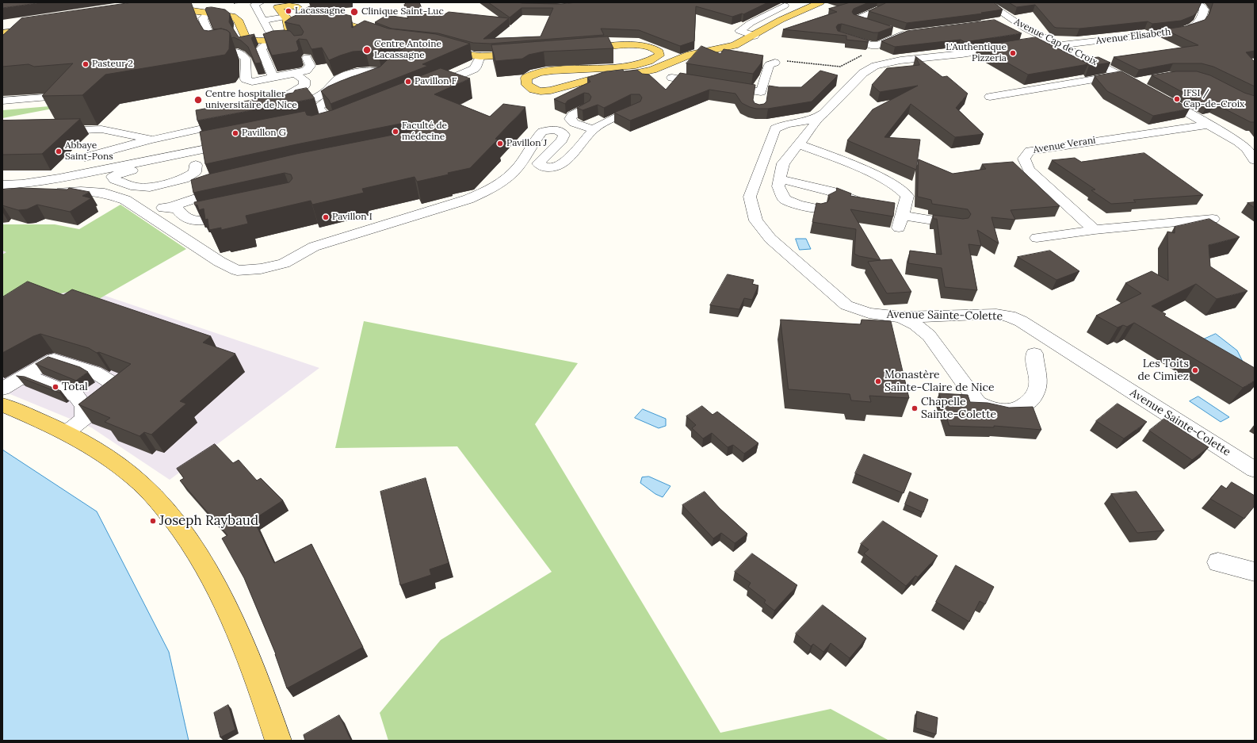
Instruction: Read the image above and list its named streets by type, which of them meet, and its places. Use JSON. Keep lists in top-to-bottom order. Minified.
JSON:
{"streets":{"street":["Avenue Elisabeth","Avenue Cap de Croix","Avenue Verani","Avenue Sainte-Colette"]},"crossings":[["Avenue Elisabeth","Avenue Cap de Croix"],["Avenue Elisabeth","Avenue Sainte-Colette"],["Avenue Cap de Croix","Avenue Sainte-Colette"]],"places":["Lacassagne","Clinique Saint-Luc","Centre Antoine Lacassagne","L'Authentique Pizzeria","Pasteur 2","Pavillon F","IFSI / Cap-de-Croix","Centre hospitalier universitaire de Nice","Faculté de médecine","Pavillon G","Pavillon J","Abbaye Saint-Pons","Pavillon I","Les Toits de Cimiez","Monastère Sainte-Claire de Nice","Total","Chapelle Sainte-Colette","Joseph Raybaud"]}
